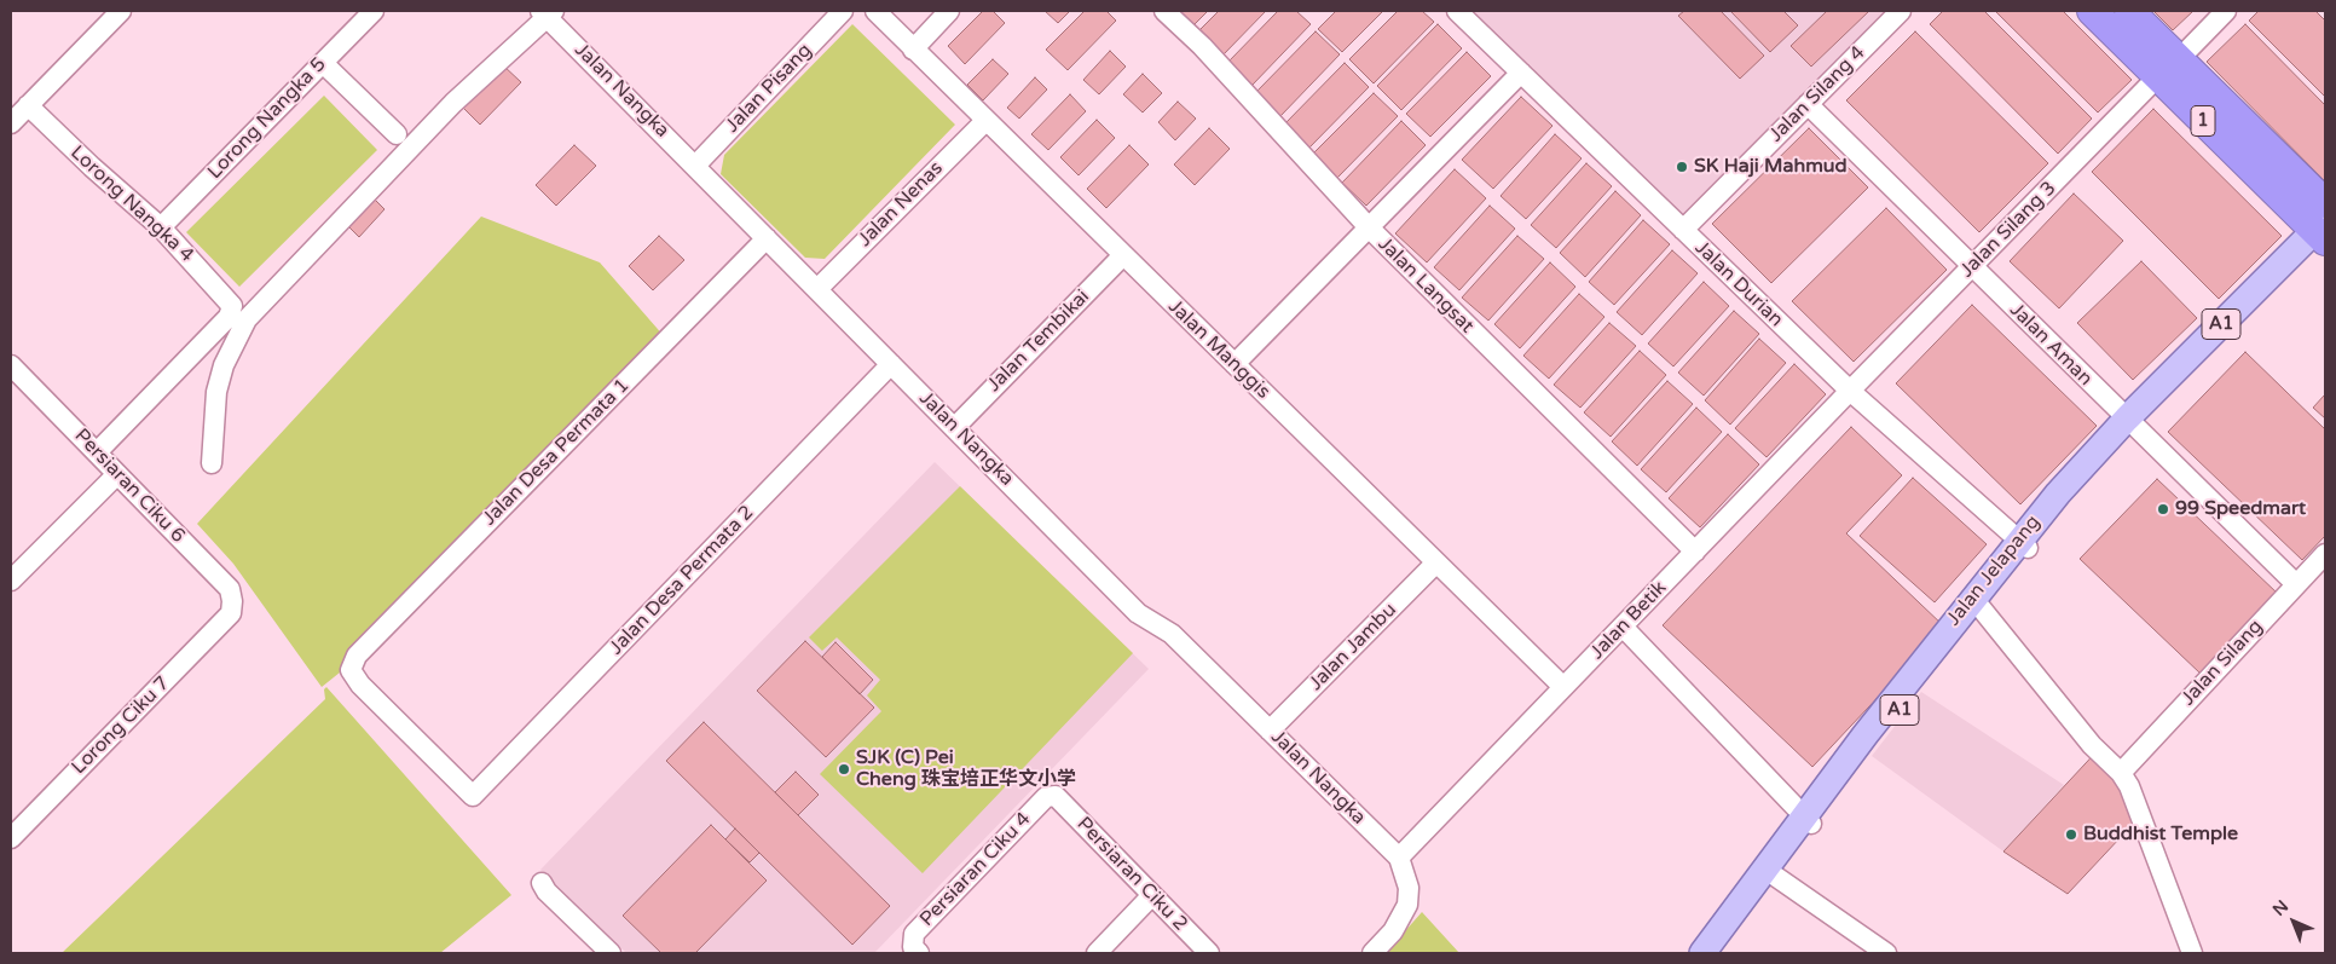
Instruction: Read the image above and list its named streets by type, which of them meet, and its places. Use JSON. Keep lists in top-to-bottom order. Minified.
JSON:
{"streets":{"highway":["1"],"main road":["A1","Jalan Jelapang"],"street":["Jalan Pisang","Jalan Nangka","Jalan Silang 4","Lorong Nangka 5","Lorong Nangka 4","Jalan Nenas","Jalan Silang 3","Jalan Durian","Jalan Langsat","Jalan Tembikai","Jalan Aman","Jalan Manggis","Jalan Desa Permata 1","Persiaran Ciku 6","Jalan Desa Permata 2","Jalan Betik","Jalan Jambu","Jalan Silang","Lorong Ciku 7","Persiaran Ciku 4","Persiaran Ciku 2"]},"crossings":[["Jalan Pisang","Jalan Nangka"],["Jalan Nangka","Jalan Nenas"],["Jalan Nangka","Jalan Tembikai"],["Jalan Nangka","Jalan Desa Permata 1"],["Jalan Nangka","Jalan Desa Permata 2"],["Jalan Nangka","Jalan Betik"],["Jalan Nangka","Jalan Jambu"],["Jalan Silang 4","Jalan Durian"],["Jalan Silang 4","Jalan Aman"],["Lorong Nangka 5","Lorong Nangka 4"],["1","Jalan Silang 3"],["1","Jalan Jelapang"],["Lorong Nangka 4","Persiaran Ciku 6"],["Jalan Nenas","Jalan Manggis"],["Jalan Silang 3","Jalan Durian"],["Jalan Silang 3","Jalan Aman"],["Jalan Silang 3","Jalan Betik"],["Jalan Durian","Jalan Jelapang"],["Jalan Durian","Jalan Betik"],["Jalan Langsat","Jalan Betik"],["Jalan Tembikai","Jalan Manggis"],["Jalan Aman","Jalan Jelapang"],["Jalan Aman","Jalan Silang"],["Jalan Manggis","Jalan Betik"],["Jalan Manggis","Jalan Jambu"],["Jalan Desa Permata 1","Jalan Desa Permata 2"],["Persiaran Ciku 6","Lorong Ciku 7"],["Persiaran Ciku 4","Persiaran Ciku 2"]],"places":["SK Haji Mahmud","99 Speedmart","SJK (C) Pei Cheng 珠宝培正华文小学","Buddhist Temple"],"north":"top left"}
